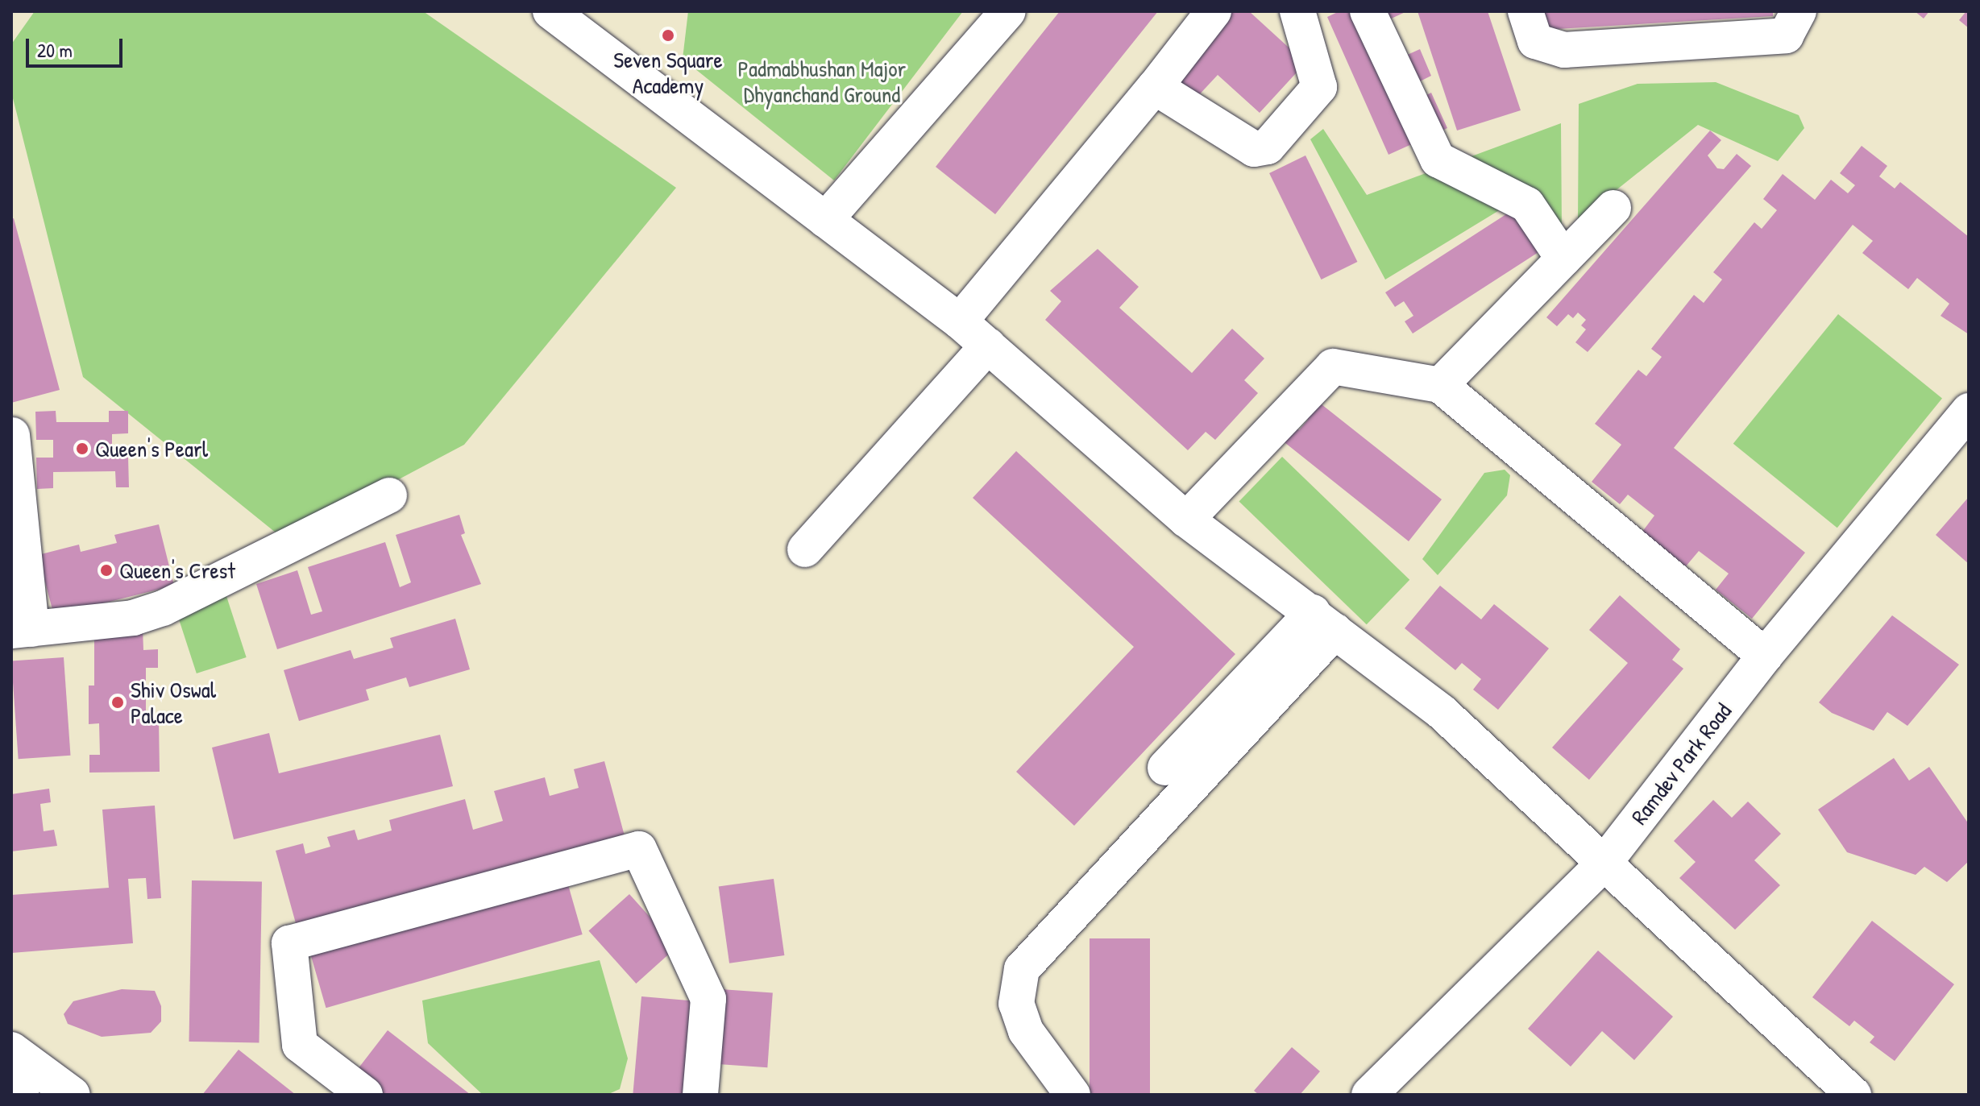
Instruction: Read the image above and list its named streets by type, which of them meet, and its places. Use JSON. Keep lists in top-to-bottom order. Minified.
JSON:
{"streets":{"street":["Ramdev Park Road"]},"parks":["Padmabhushan Major Dhyanchand Ground"],"places":["Seven Square Academy","Queen's Pearl","Queen's Crest","Shiv Oswal Palace"],"scale_bar":"20 m"}
